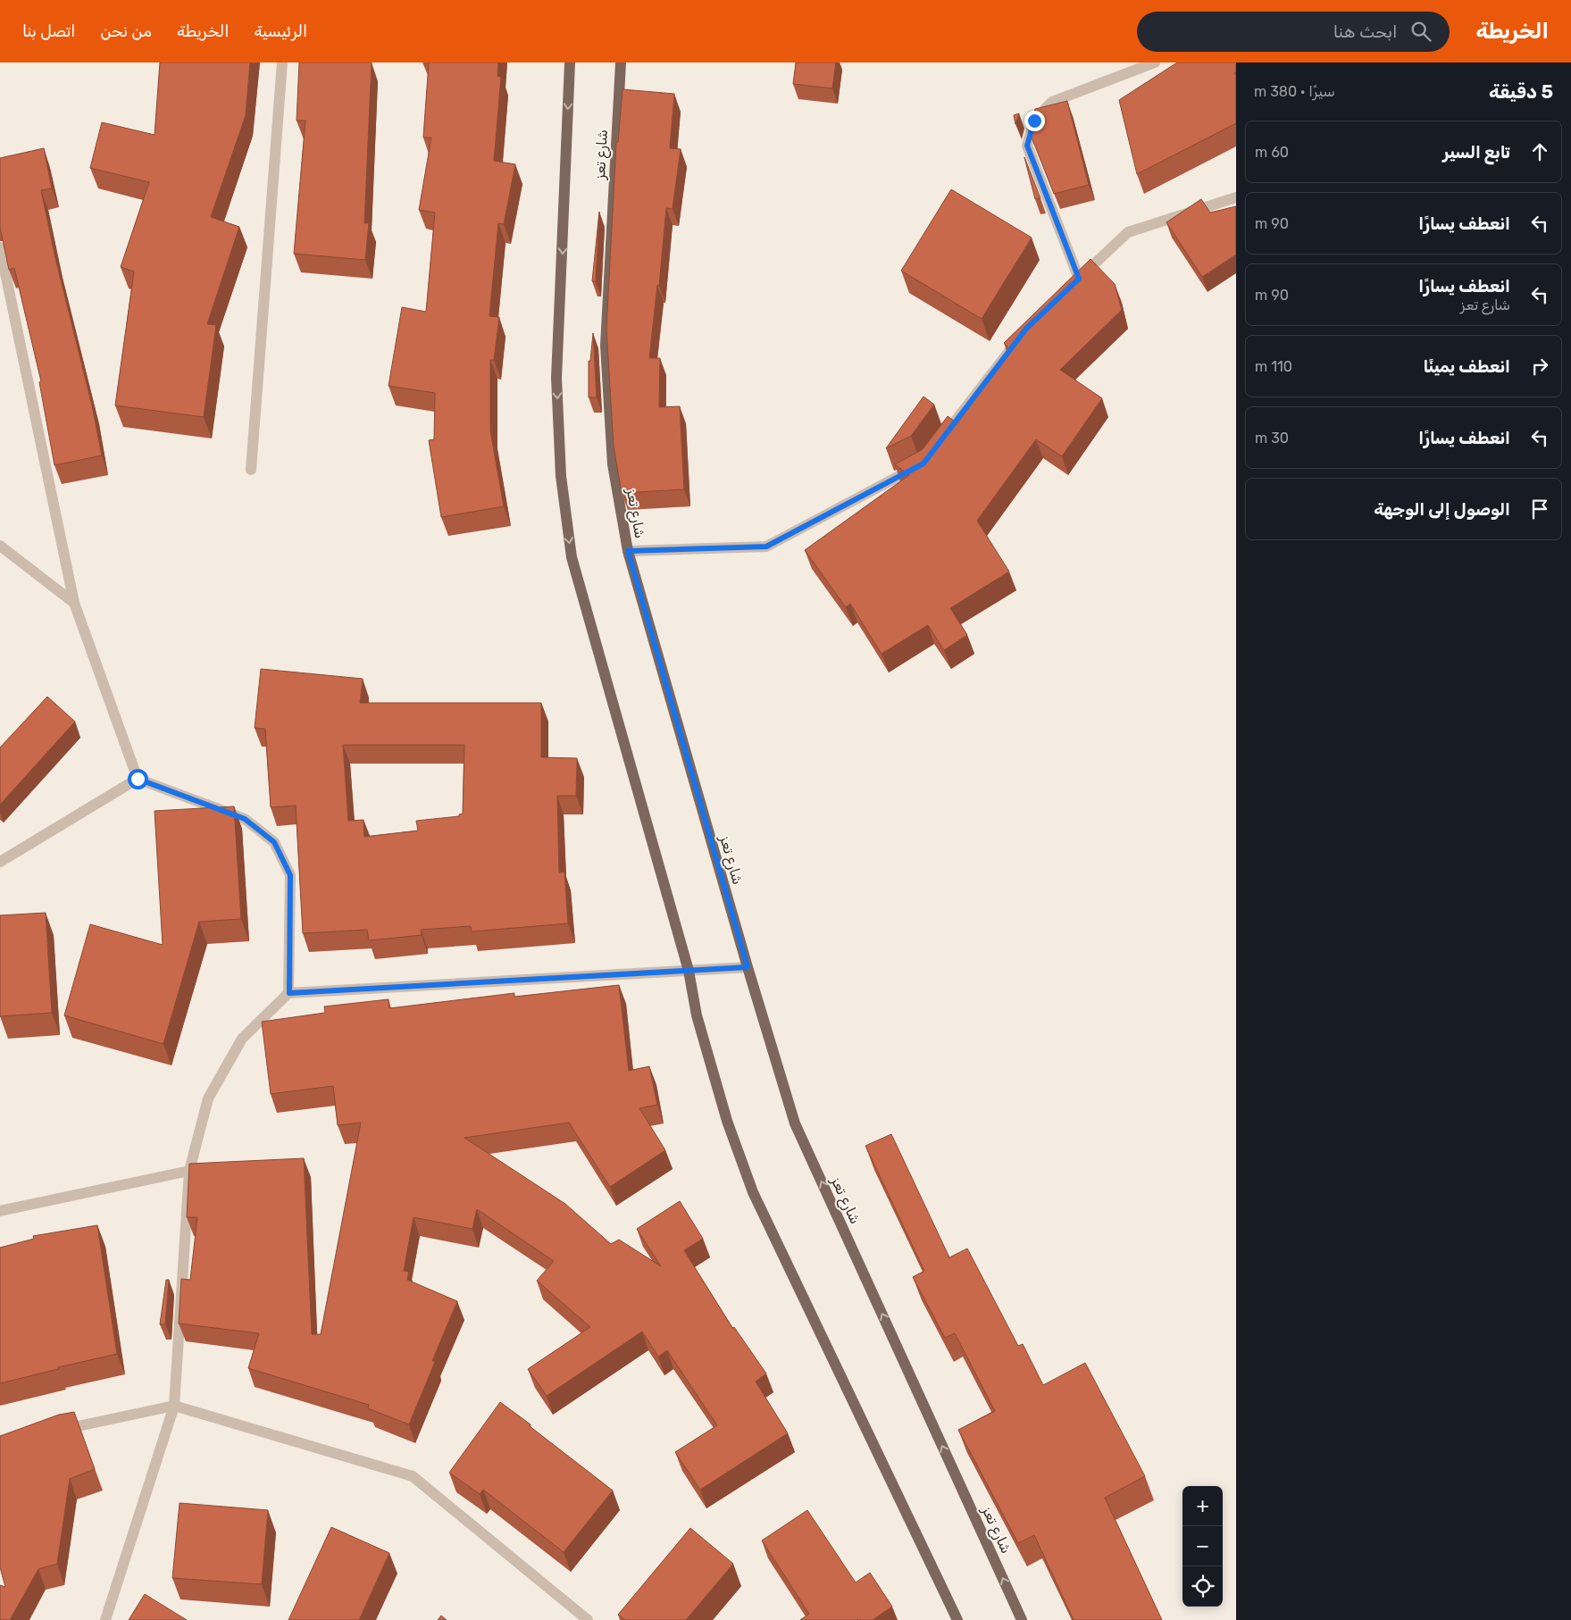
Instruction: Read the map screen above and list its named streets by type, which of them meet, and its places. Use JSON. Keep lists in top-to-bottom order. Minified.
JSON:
{"streets":{"main road":["شارع تعز"]},"page":{"header":"الخريطة","search":"ابحث هنا","nav":["الرئيسية","الخريطة","من نحن","اتصل بنا"],"heading":["5 دقيقة","سيرًا · 380 m"],"list":[["تابع السير","60 m"],["انعطف يسارًا","90 m"],["انعطف يسارًا","شارع تعز","90 m"],["انعطف يمينًا","110 m"],["انعطف يسارًا","30 m"],"الوصول إلى الوجهة"],"map_buttons":["+","−"]}}
